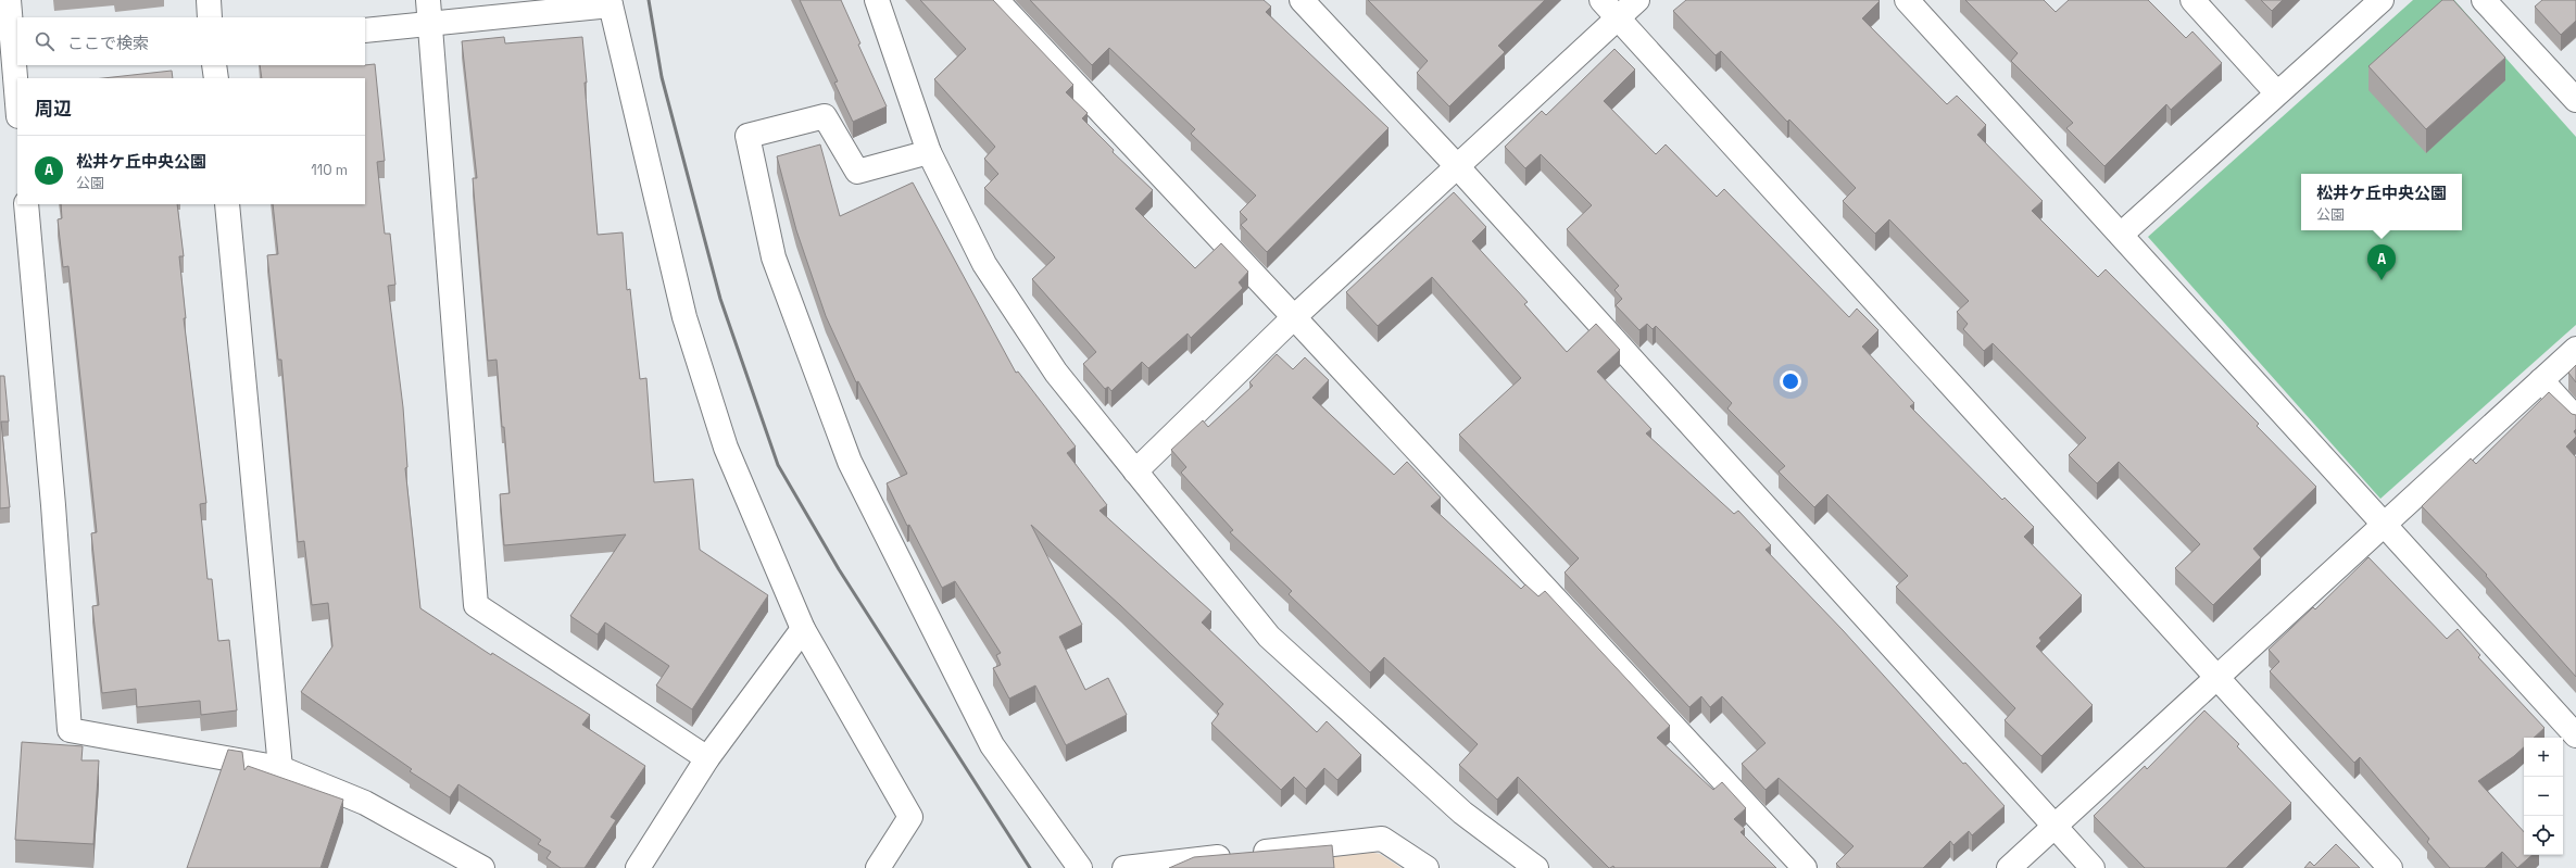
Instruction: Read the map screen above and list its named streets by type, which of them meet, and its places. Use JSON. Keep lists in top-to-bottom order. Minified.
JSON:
{"page":{"search":"ここで検索","heading":"周辺","list":[{"mark":"A","name":"松井ケ丘中央公園","note":"公園","value":"110 m"}],"popup":["松井ケ丘中央公園","公園"],"pins":"A","map_buttons":["+","−"]}}
